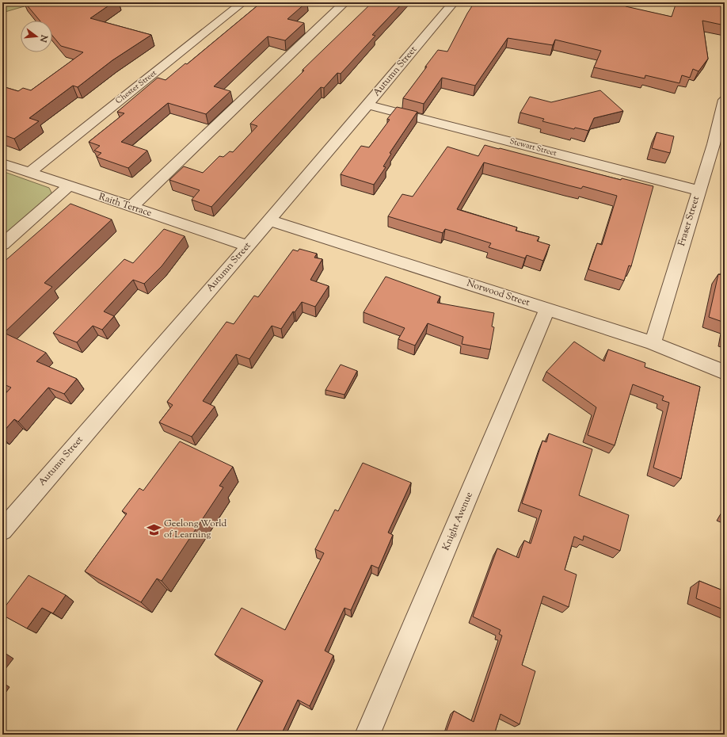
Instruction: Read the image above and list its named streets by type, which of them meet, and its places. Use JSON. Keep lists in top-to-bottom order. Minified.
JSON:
{"streets":{"street":["Autumn Street","Chester Street","Stewart Street","Raith Terrace","Fraser Street","Norwood Street","Knight Avenue"]},"crossings":[["Autumn Street","Stewart Street"],["Autumn Street","Raith Terrace"],["Autumn Street","Norwood Street"],["Chester Street","Raith Terrace"],["Stewart Street","Fraser Street"],["Fraser Street","Norwood Street"],["Norwood Street","Knight Avenue"]],"places":{"school or university":["Geelong World of Learning"]},"north":"right"}
